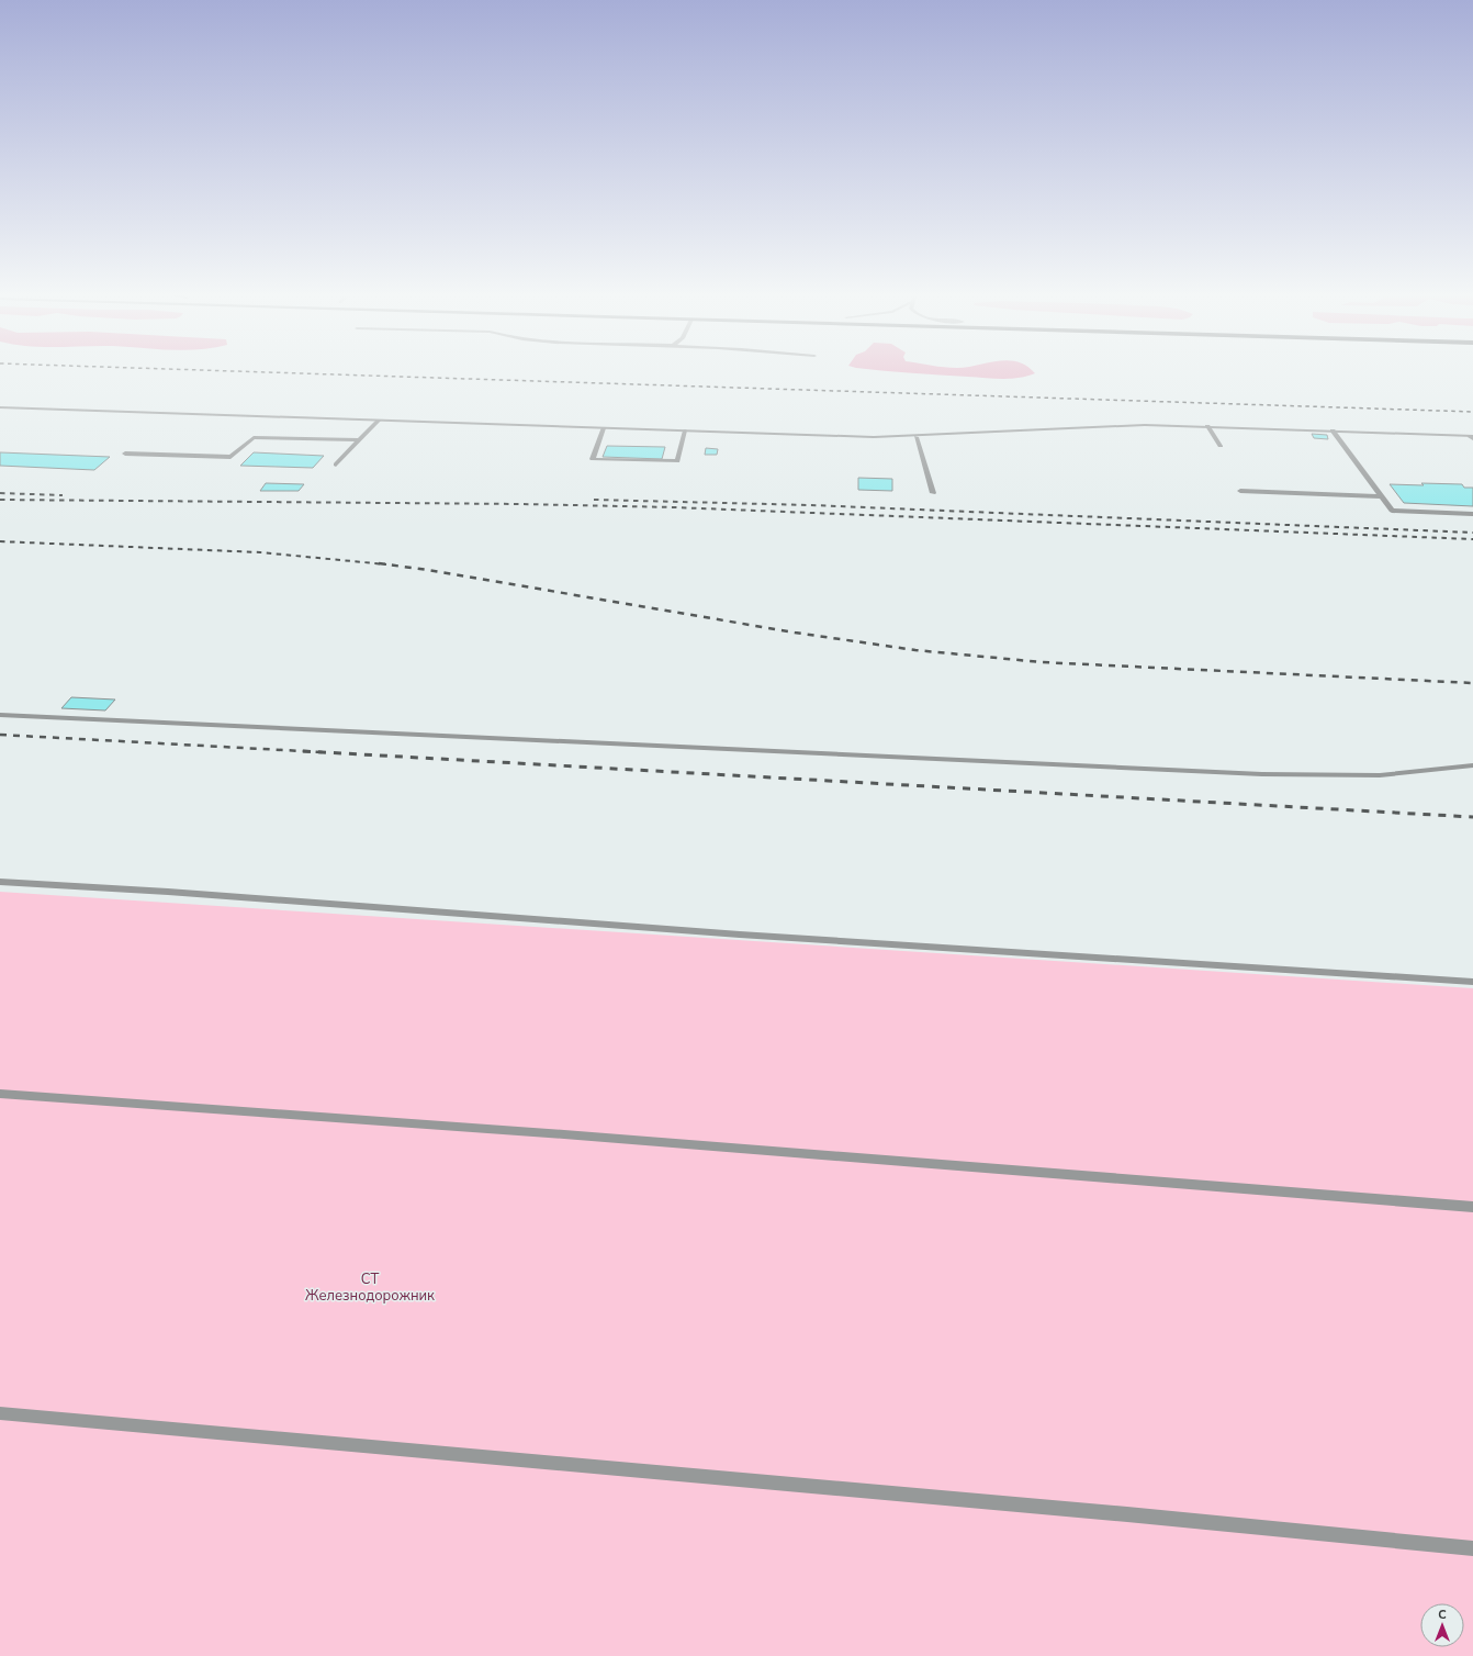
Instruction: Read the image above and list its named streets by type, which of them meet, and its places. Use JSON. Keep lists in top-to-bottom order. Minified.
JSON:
{"parks":["СТ Железнодорожник"],"north":"top"}
